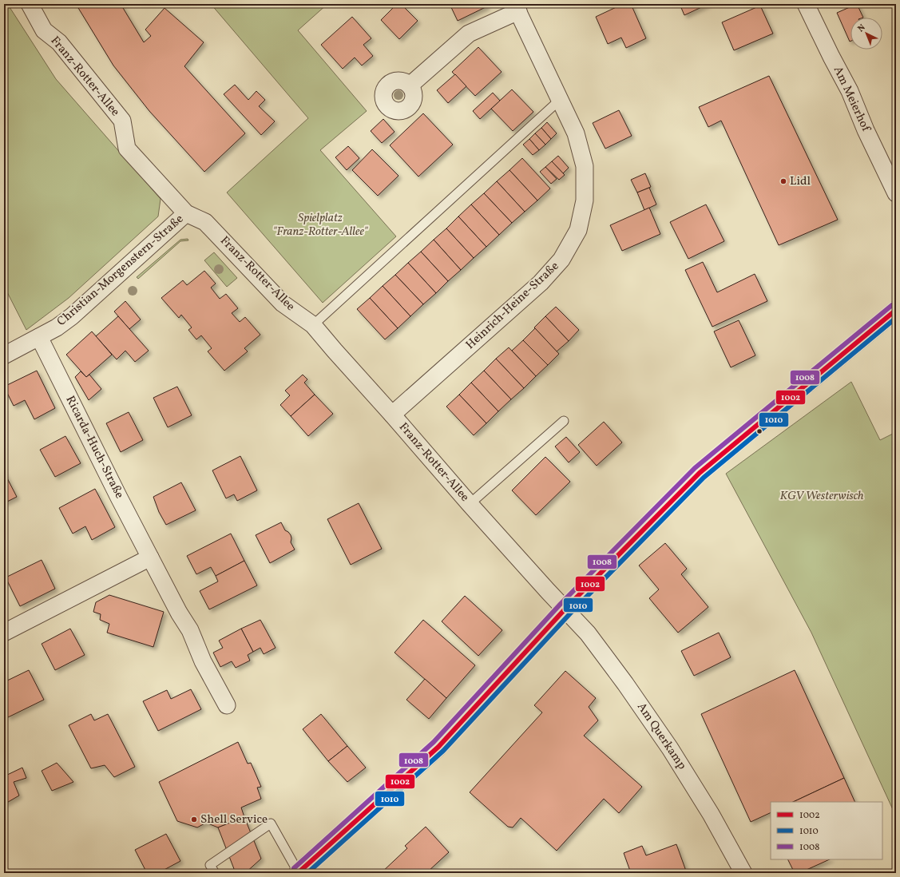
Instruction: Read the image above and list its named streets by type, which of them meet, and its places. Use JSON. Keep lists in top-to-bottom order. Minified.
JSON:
{"streets":{"street":["Franz-Rotter-Allee","Am Meierhof","Christian-Morgenstern-Straße","Heinrich-Heine-Straße","Ricarda-Huch-Straße","Am Querkamp"]},"crossings":[["Franz-Rotter-Allee","Christian-Morgenstern-Straße"],["Franz-Rotter-Allee","Heinrich-Heine-Straße"],["Franz-Rotter-Allee","Am Querkamp"],["Christian-Morgenstern-Straße","Ricarda-Huch-Straße"]],"parks":["Spielplatz \"Franz-Rotter-Allee\"","KGV Westerwisch"],"places":["Lidl","Shell Service"],"lines":["transit line 1008","transit line 1002","transit line 1010"],"legend":["1002","1010","1008"],"north":"top left"}
